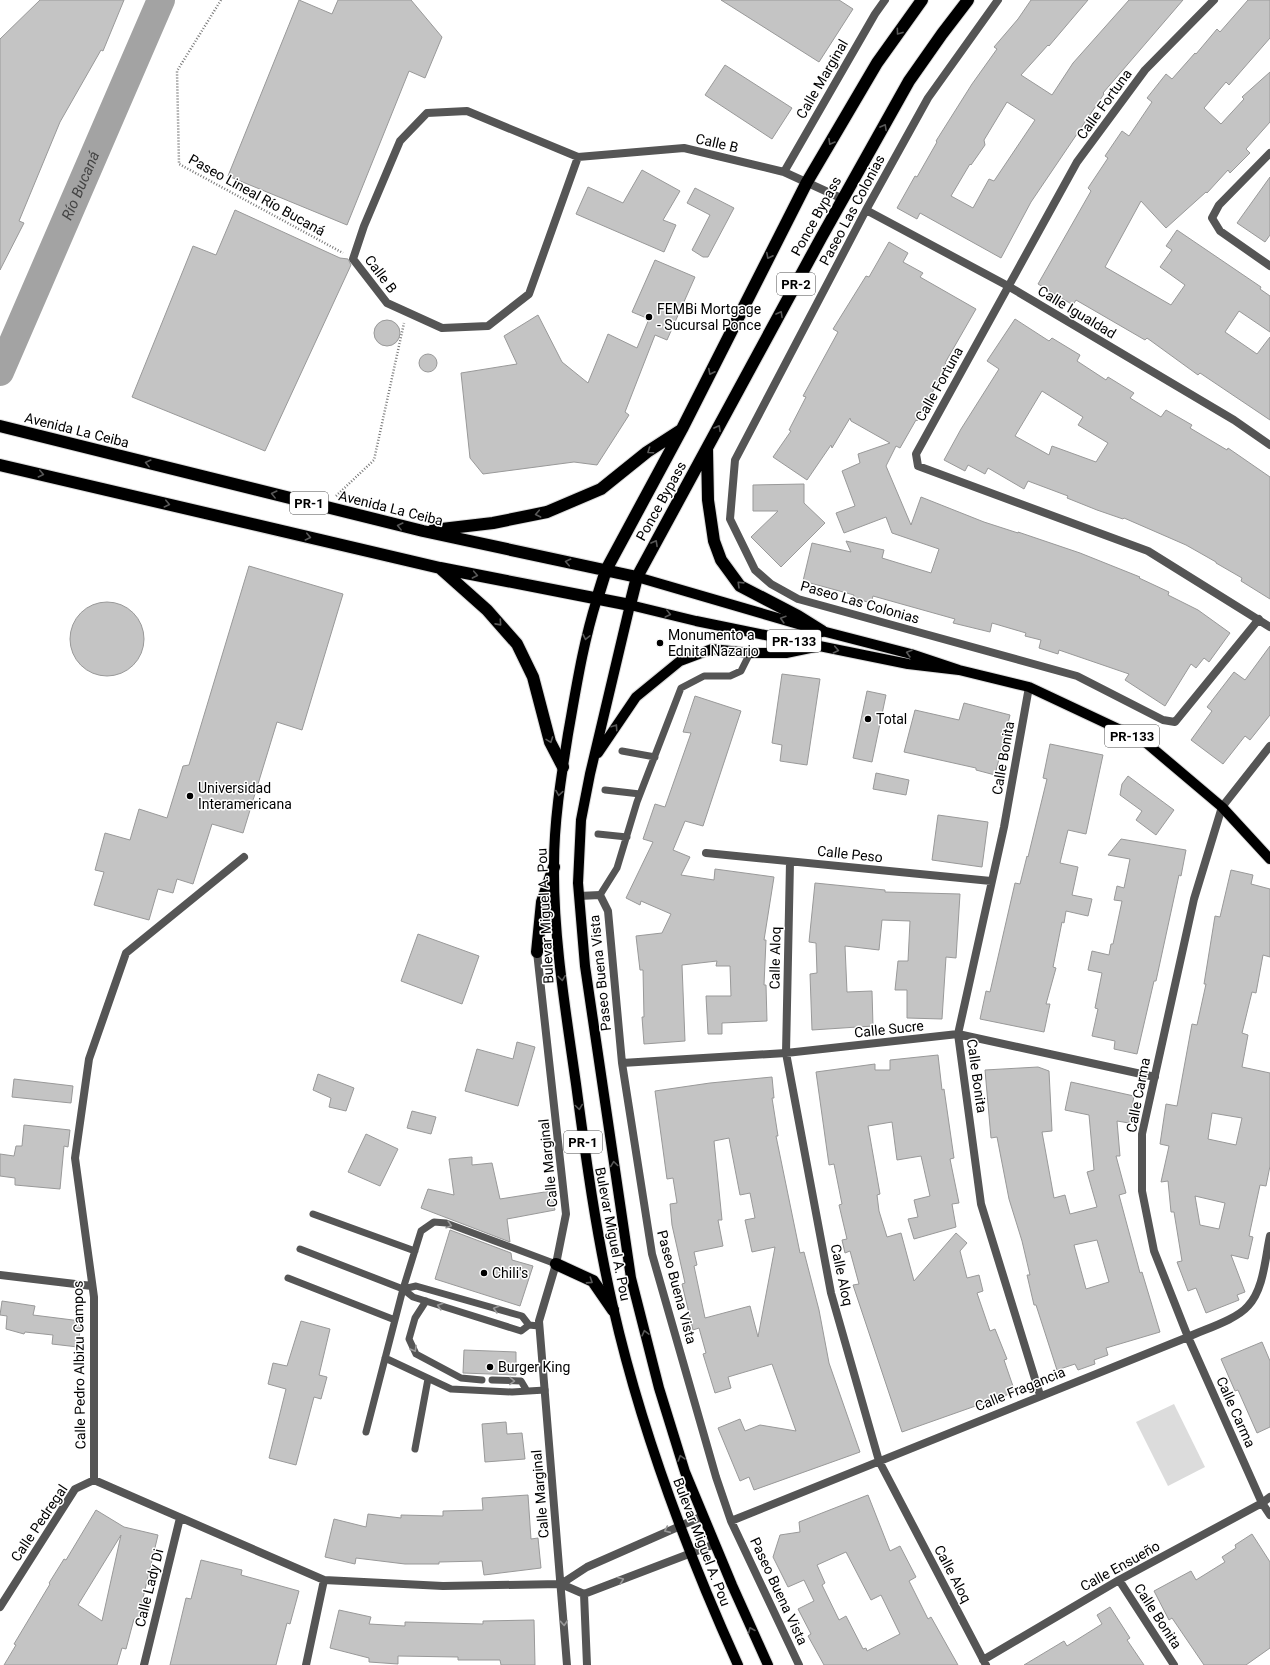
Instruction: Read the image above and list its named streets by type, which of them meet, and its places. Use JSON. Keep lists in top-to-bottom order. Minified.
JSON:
{"streets":{"highway":["Ponce Bypass","PR-2","Avenida La Ceiba","PR-1"],"main road":["PR-133","Bulevar Miguel A. Pou"],"street":["Calle Marginal","Calle Fortuna","Calle B","Paseo Las Colonias","Calle Igualdad","Calle Bonita","Calle Peso","Calle Aloq","Paseo Buena Vista","Calle Sucre","Calle Carma","Calle Pedro Albizu Campos","Calle Fragancia","Calle Pedregal","Calle Ensueño","Calle Lady Di"],"path":["Paseo Lineal Río Bucaná"]},"crossings":[["Calle Marginal","Calle B"],["Calle Fortuna","Paseo Las Colonias"],["Calle Fortuna","Calle Igualdad"],["Calle B","Paseo Lineal Río Bucaná"],["Calle B","Ponce Bypass"],["Paseo Las Colonias","Calle Igualdad"],["Ponce Bypass","Avenida La Ceiba"],["Ponce Bypass","PR-1"],["Ponce Bypass","PR-133"],["Ponce Bypass","Bulevar Miguel A. Pou"],["Avenida La Ceiba","PR-133"],["PR-1","PR-133"],["PR-1","Bulevar Miguel A. Pou"],["PR-133","Calle Bonita"],["PR-133","Bulevar Miguel A. Pou"],["PR-133","Calle Carma"],["Calle Bonita","Calle Peso"],["Calle Bonita","Calle Sucre"],["Calle Bonita","Calle Fragancia"],["Calle Bonita","Calle Ensueño"],["Calle Peso","Calle Aloq"],["Bulevar Miguel A. Pou","Paseo Buena Vista"],["Calle Aloq","Calle Sucre"],["Calle Aloq","Calle Fragancia"],["Calle Aloq","Calle Ensueño"],["Paseo Buena Vista","Calle Sucre"],["Paseo Buena Vista","Calle Fragancia"],["Calle Sucre","Calle Carma"],["Calle Carma","Calle Fragancia"],["Calle Carma","Calle Ensueño"],["Calle Pedro Albizu Campos","Calle Pedregal"]],"water":["Río Bucaná"],"places":["FEMBi Mortgage - Sucursal Ponce","Monumento a Ednita Nazario","Total","Universidad Interamericana","Chili's","Burger King"]}
